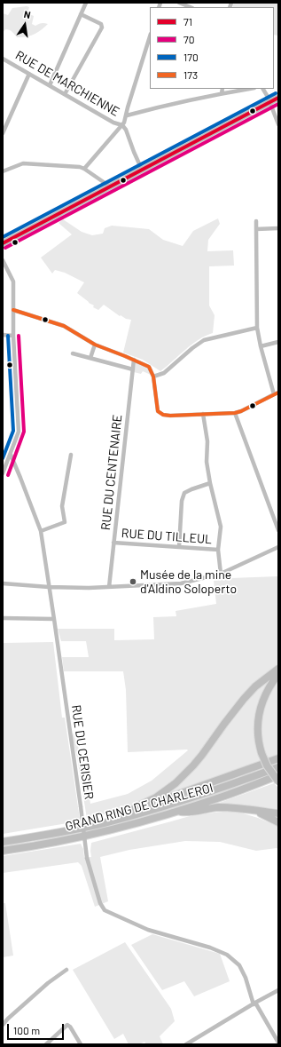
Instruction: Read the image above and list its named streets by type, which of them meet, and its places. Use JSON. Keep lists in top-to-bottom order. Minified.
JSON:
{"streets":{"highway":["GRAND RING DE CHARLEROI"],"street":["RUE DE MARCHIENNE","RUE DU CENTENAIRE","RUE DU TILLEUL","RUE DU CERISIER"]},"crossings":[["RUE DU CENTENAIRE","RUE DU TILLEUL"]],"places":["Musée de la mine d'Aldino Soloperto"],"lines":["transit line 170","transit line 71","transit line 70","transit line 173"],"legend":["71","70","170","173"],"scale_bar":"100 m","north":"top"}
